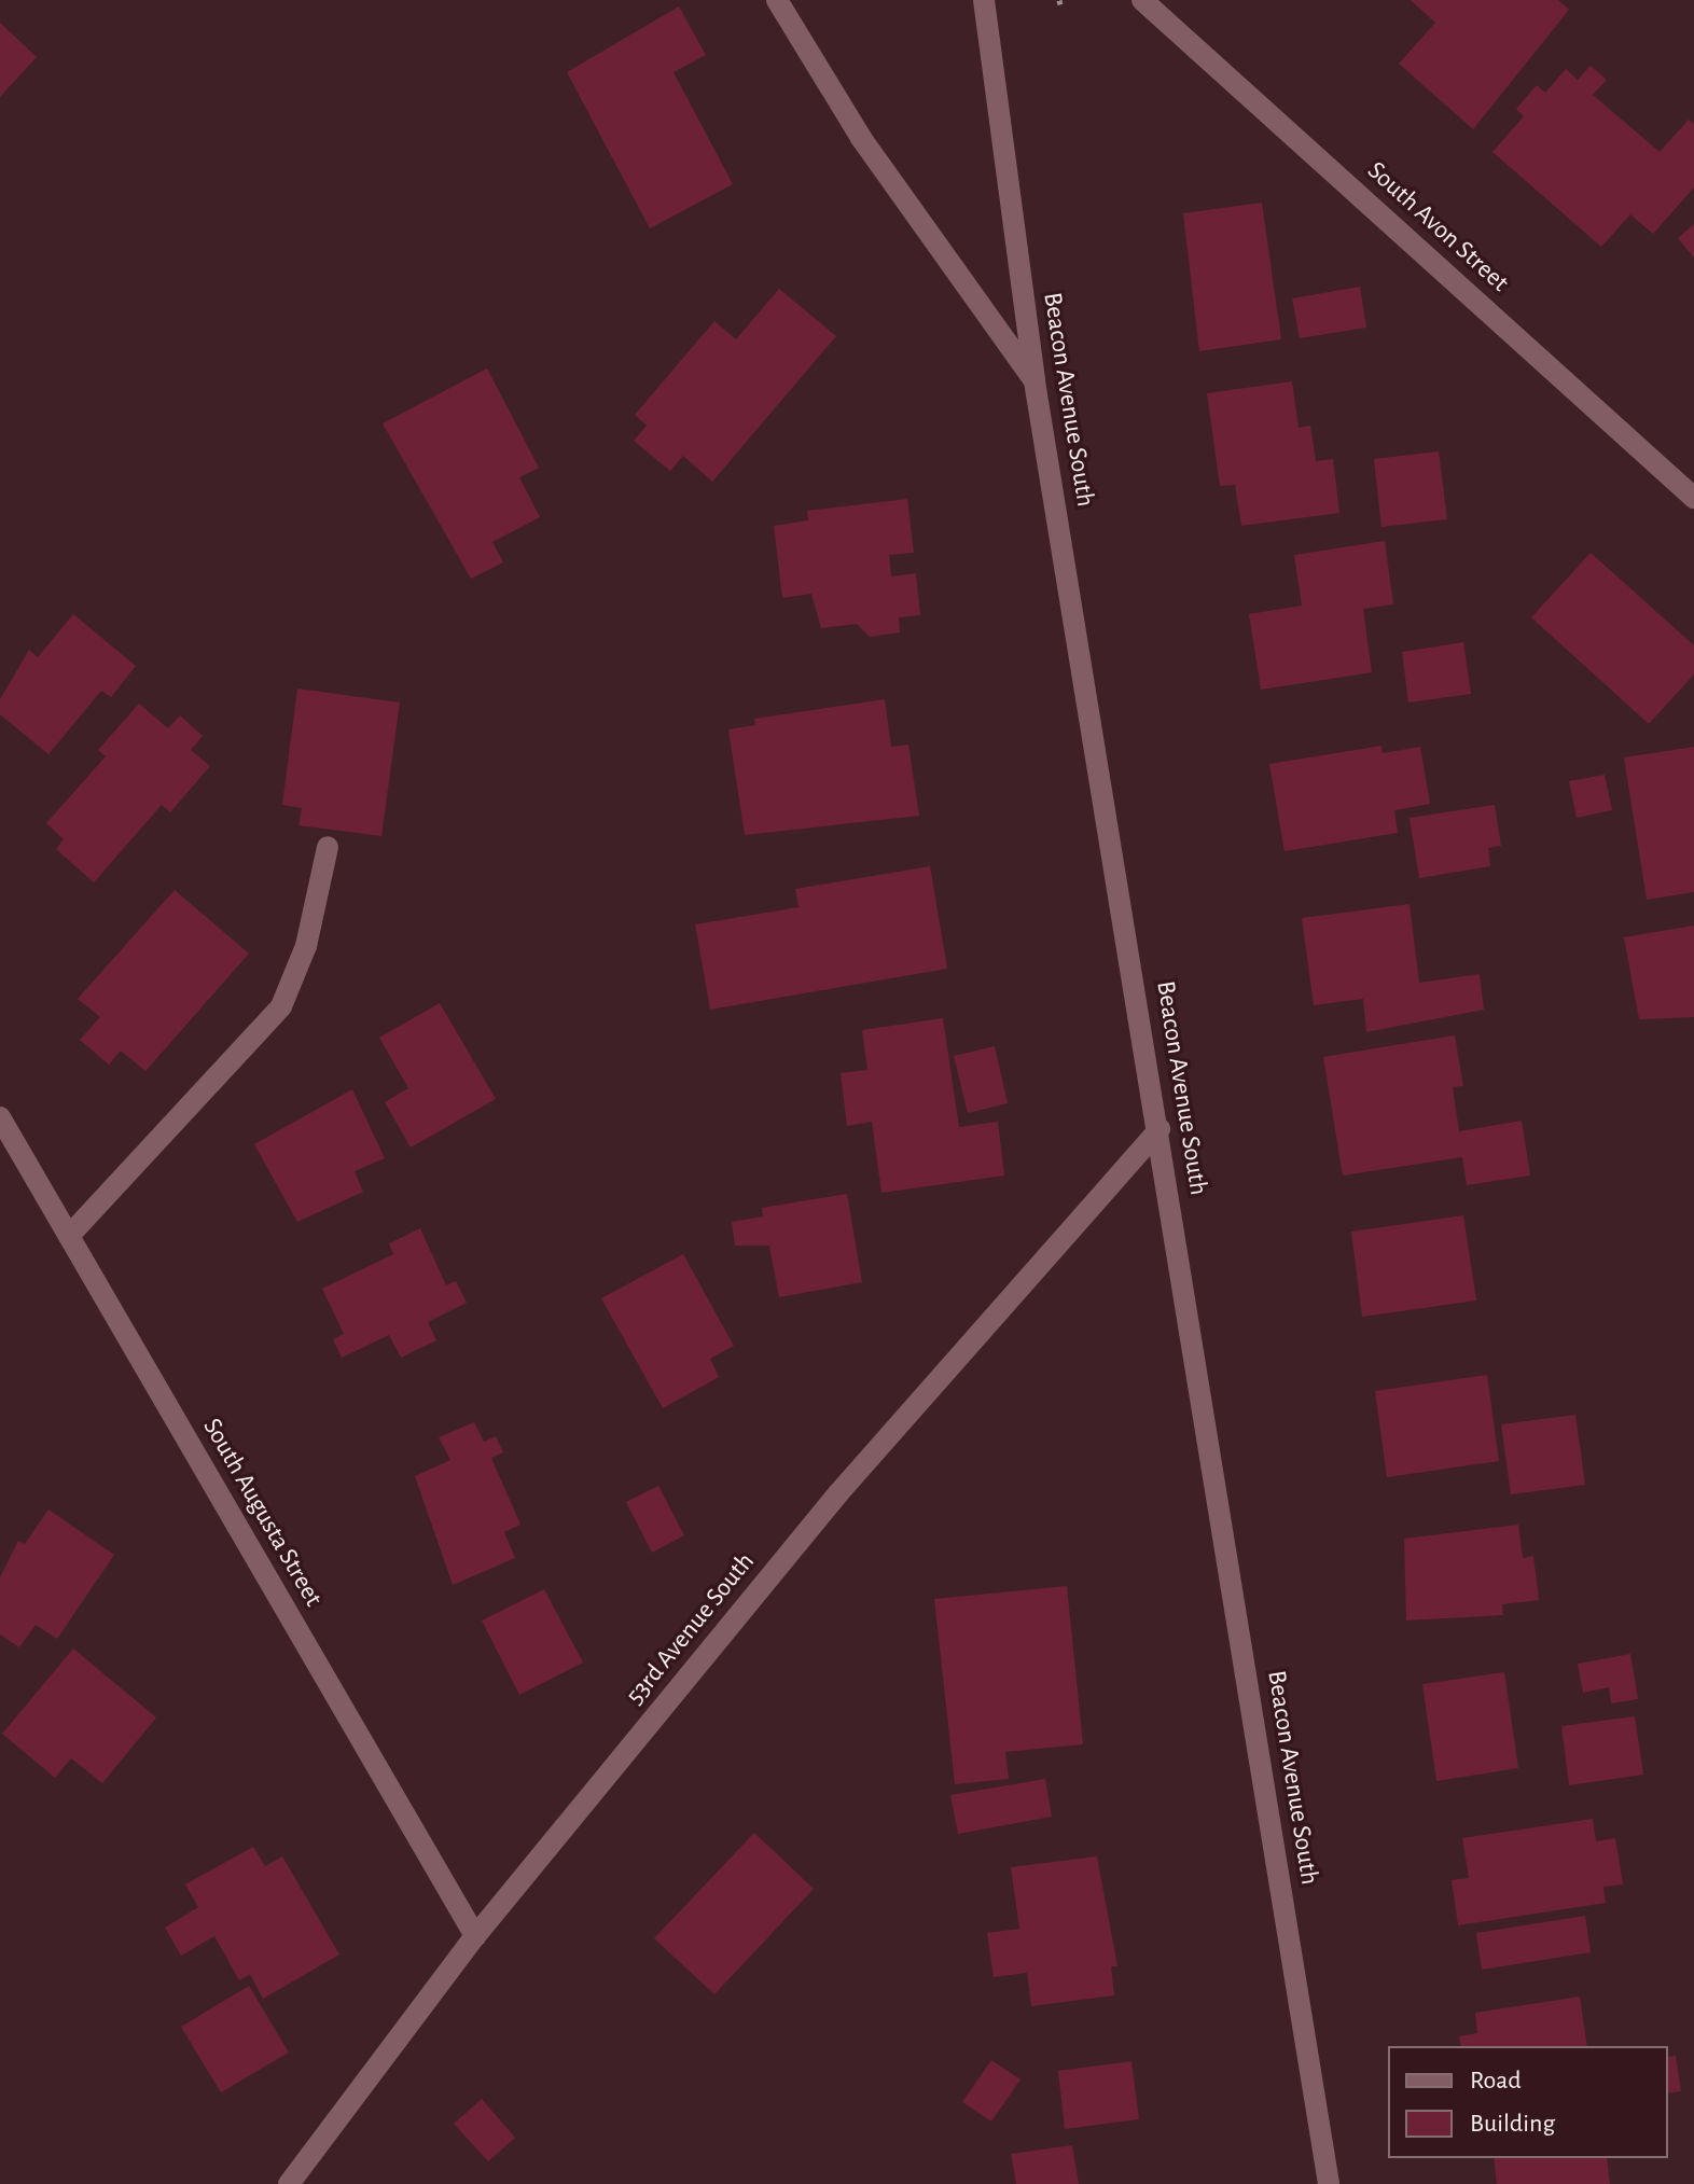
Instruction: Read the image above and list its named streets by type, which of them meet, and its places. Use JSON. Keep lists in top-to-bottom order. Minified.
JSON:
{"streets":{"street":["South Avon Street","Beacon Avenue South","South Augusta Street","53rd Avenue South"]},"crossings":[["Beacon Avenue South","53rd Avenue South"],["South Augusta Street","53rd Avenue South"]],"legend":["Road","Building"]}
